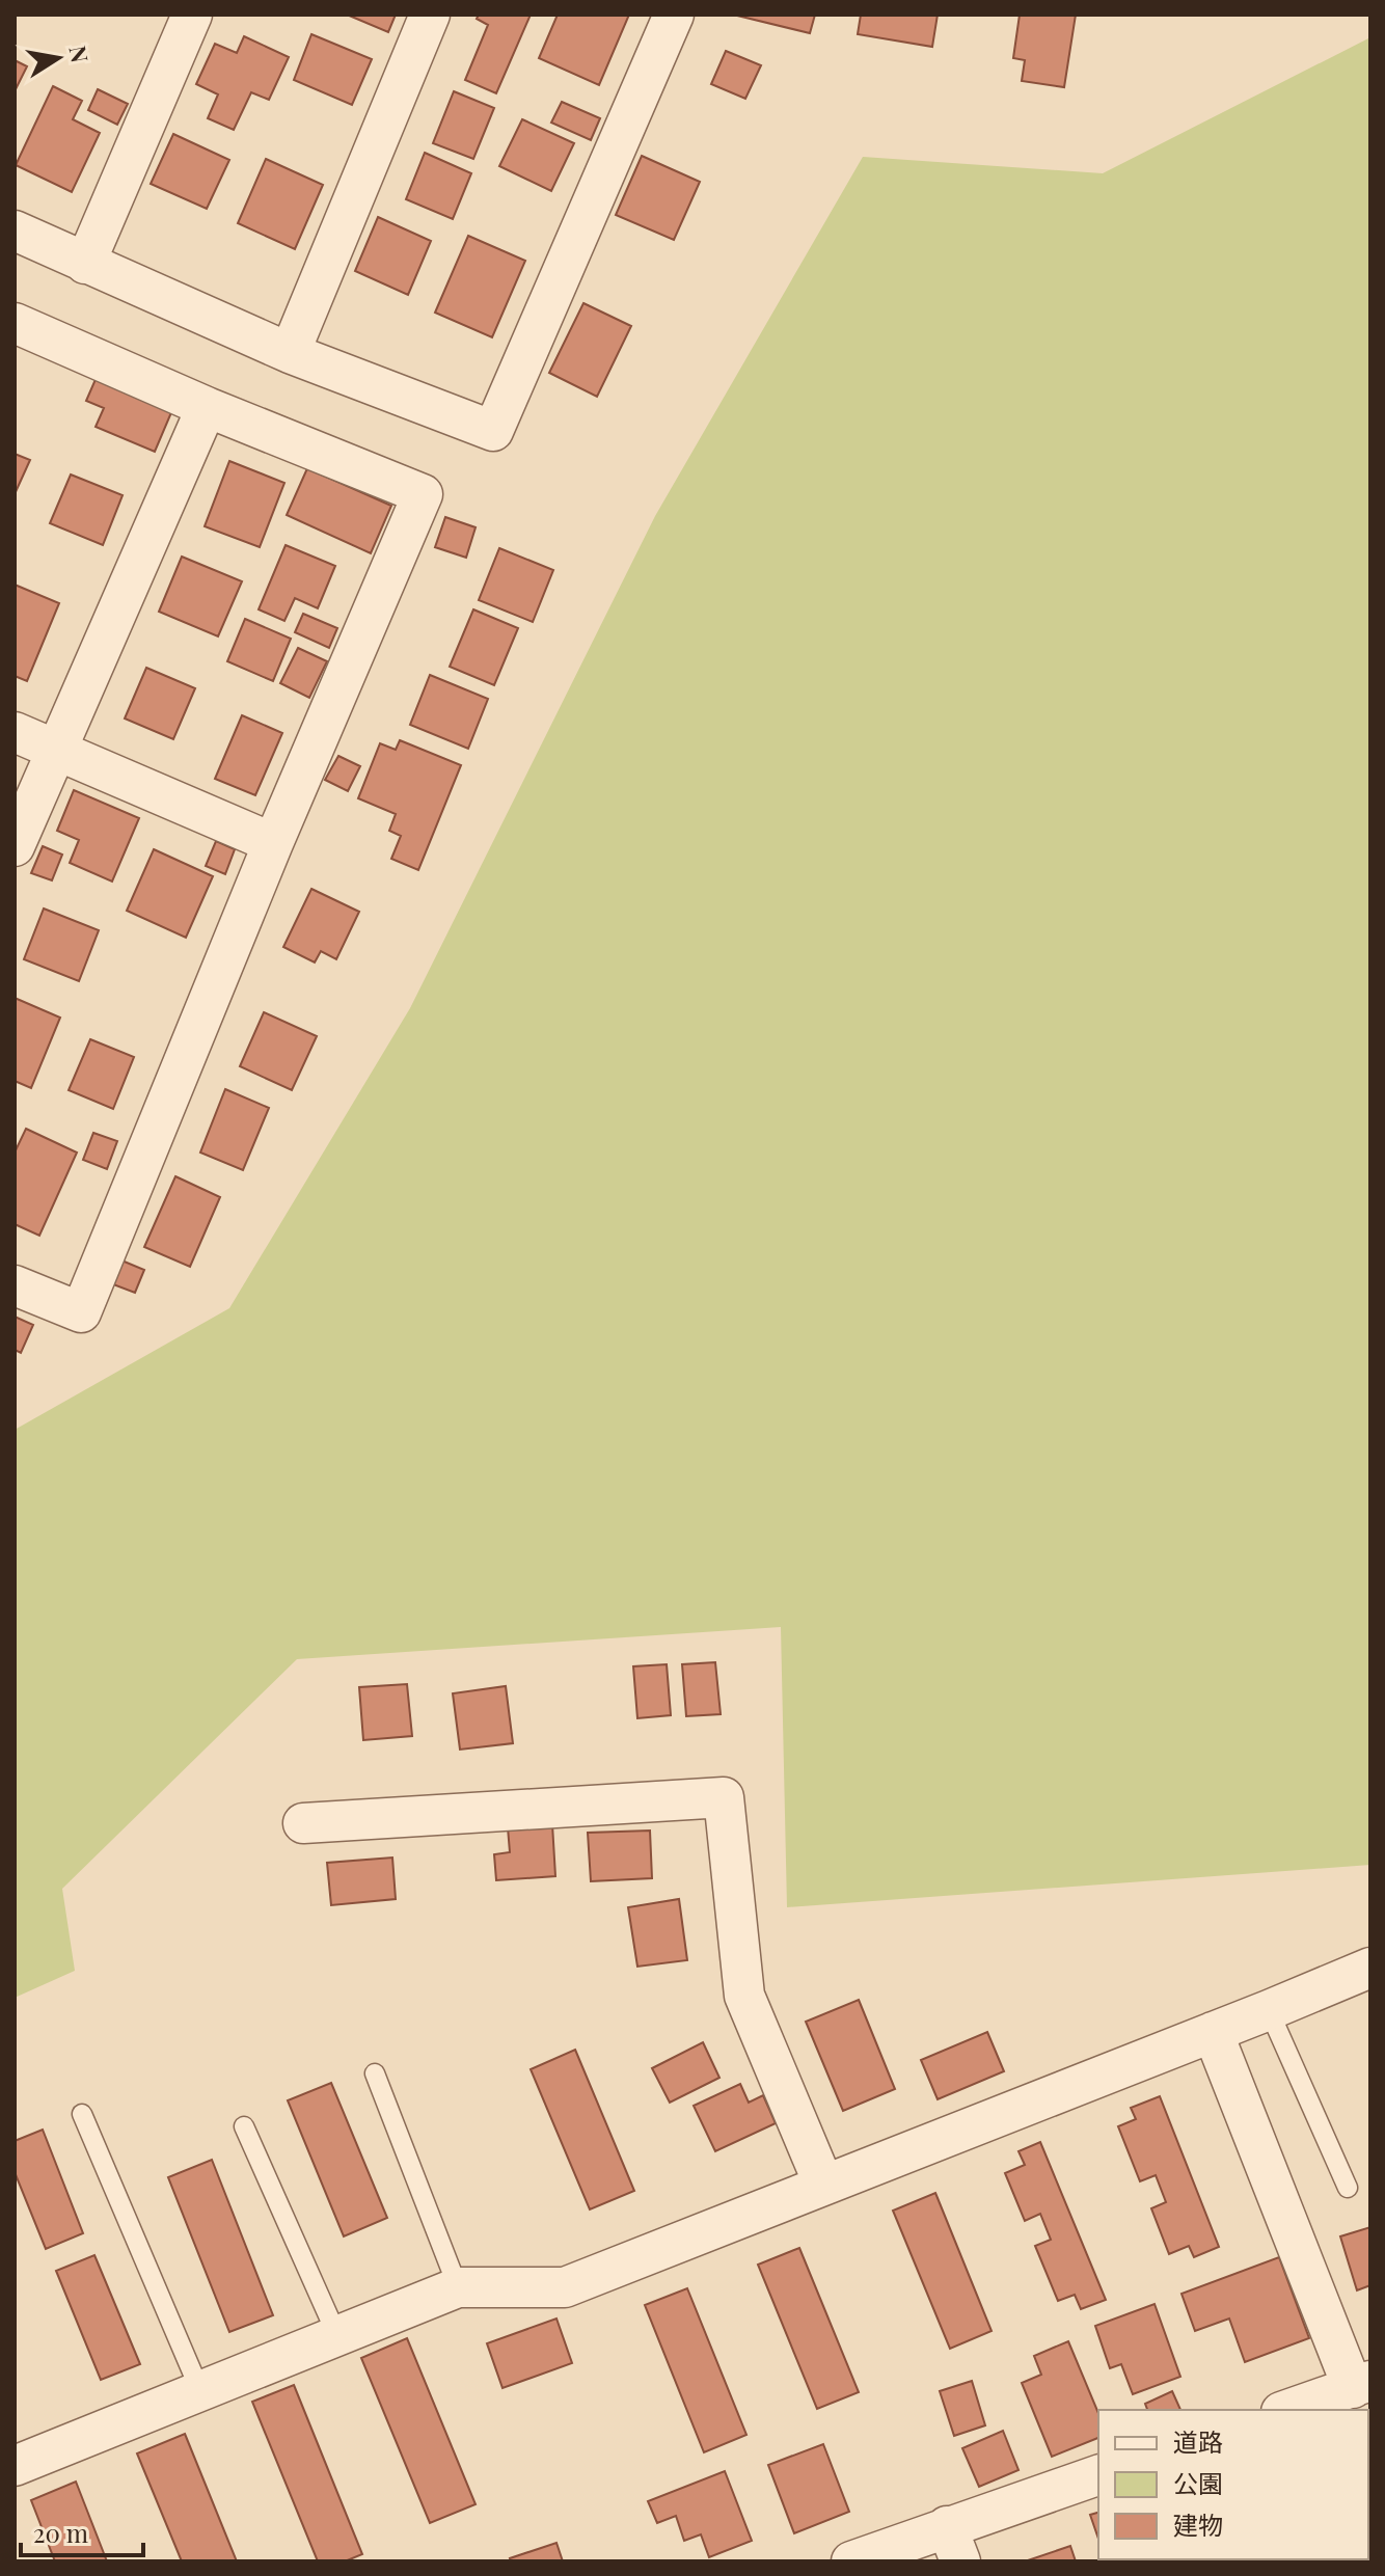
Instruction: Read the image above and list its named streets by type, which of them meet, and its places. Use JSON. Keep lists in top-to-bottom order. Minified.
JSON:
{"legend":["道路","公園","建物"],"scale_bar":"20 m","north":"right"}
